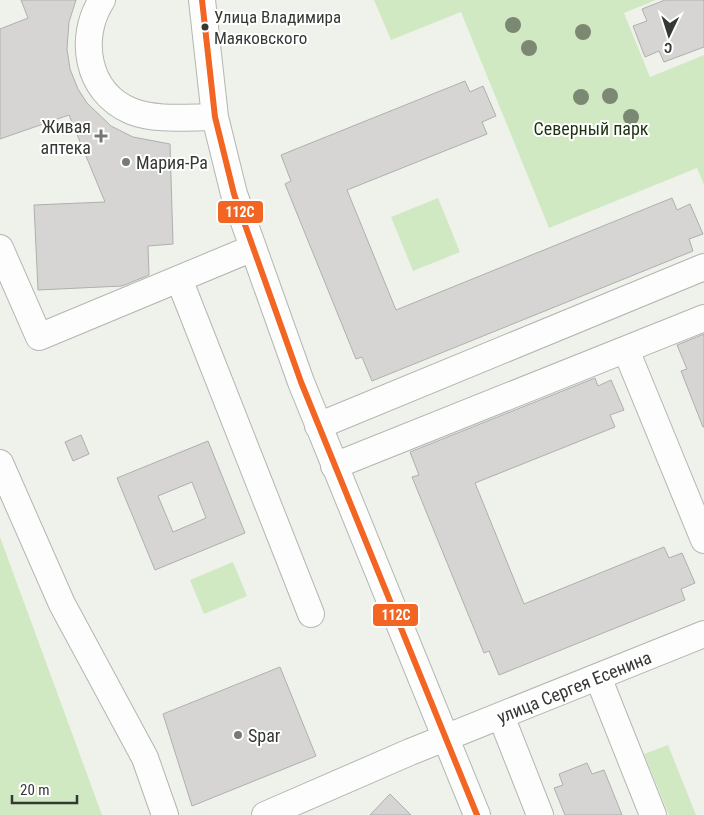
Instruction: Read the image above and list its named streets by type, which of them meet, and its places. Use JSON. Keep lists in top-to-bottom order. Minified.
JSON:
{"streets":{"street":["улица Сергея Есенина"]},"parks":["Северный парк"],"places":{"other":["Улица Владимира Маяковского","Мария-Ра","Spar"],"health":["Живая аптека"]},"lines":["transit line 112С"],"scale_bar":"20 m","north":"bottom"}
